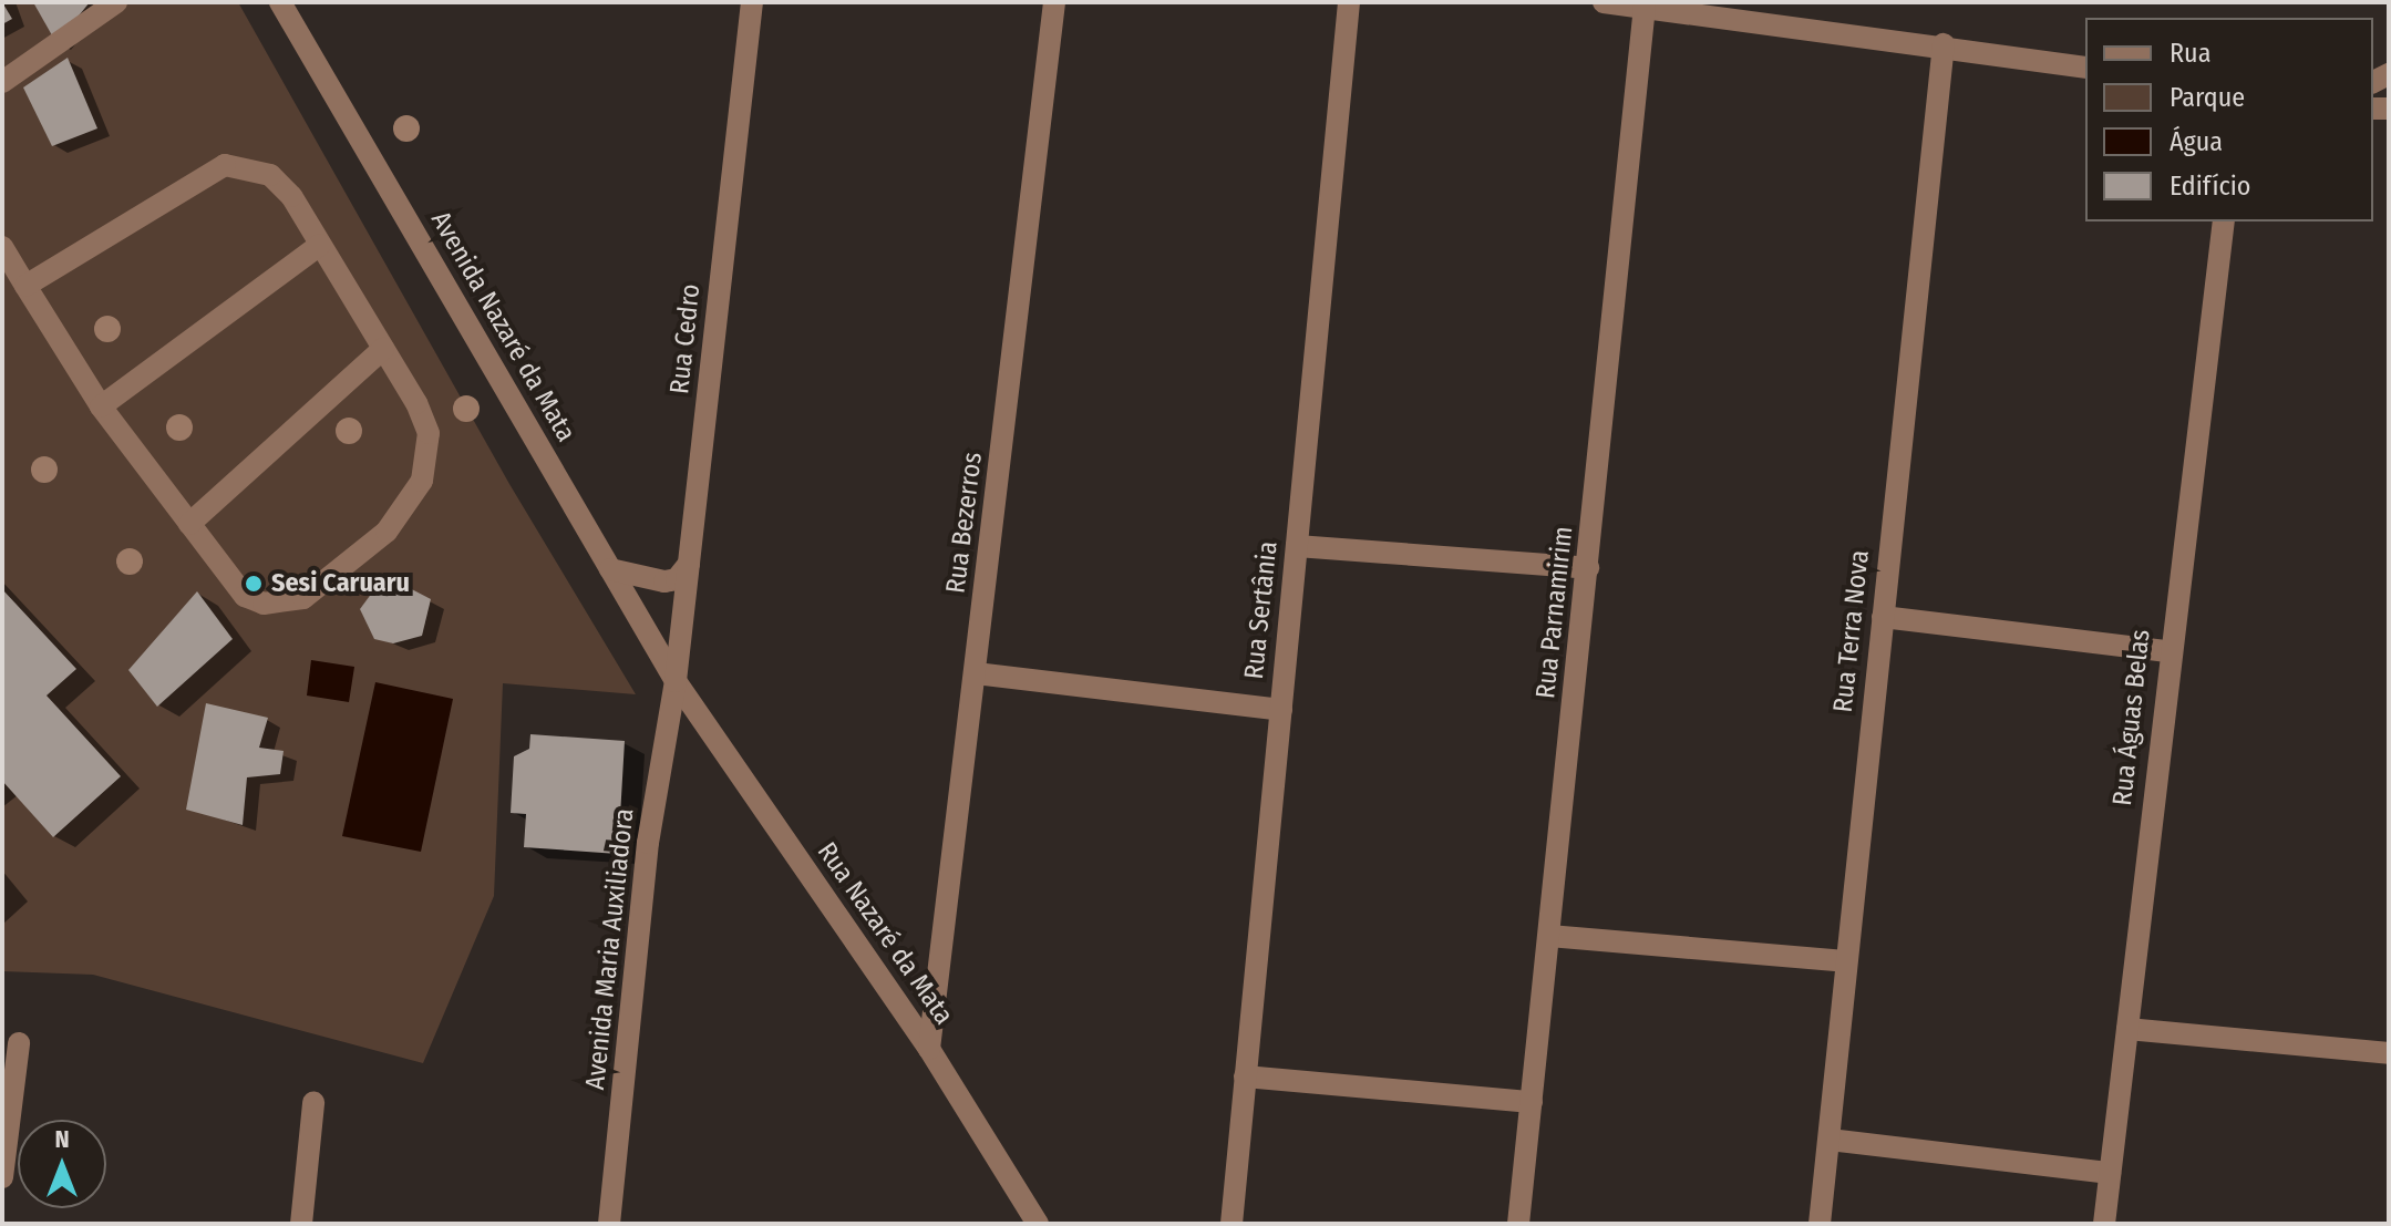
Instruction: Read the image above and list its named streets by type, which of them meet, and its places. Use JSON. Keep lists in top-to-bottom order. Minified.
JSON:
{"streets":{"street":["Avenida Nazaré da Mata","Rua Cedro","Rua Bezerros","Rua Sertânia","Rua Parnamirim","Rua Terra Nova","Rua Águas Belas","Rua Nazaré da Mata","Avenida Maria Auxiliadora"]},"crossings":[["Avenida Nazaré da Mata","Rua Cedro"],["Avenida Nazaré da Mata","Rua Nazaré da Mata"],["Avenida Nazaré da Mata","Avenida Maria Auxiliadora"],["Rua Cedro","Rua Nazaré da Mata"],["Rua Cedro","Avenida Maria Auxiliadora"],["Rua Bezerros","Rua Nazaré da Mata"],["Rua Nazaré da Mata","Avenida Maria Auxiliadora"]],"places":["Sesi Caruaru"],"legend":["Rua","Parque","Água","Edifício"],"north":"top"}
